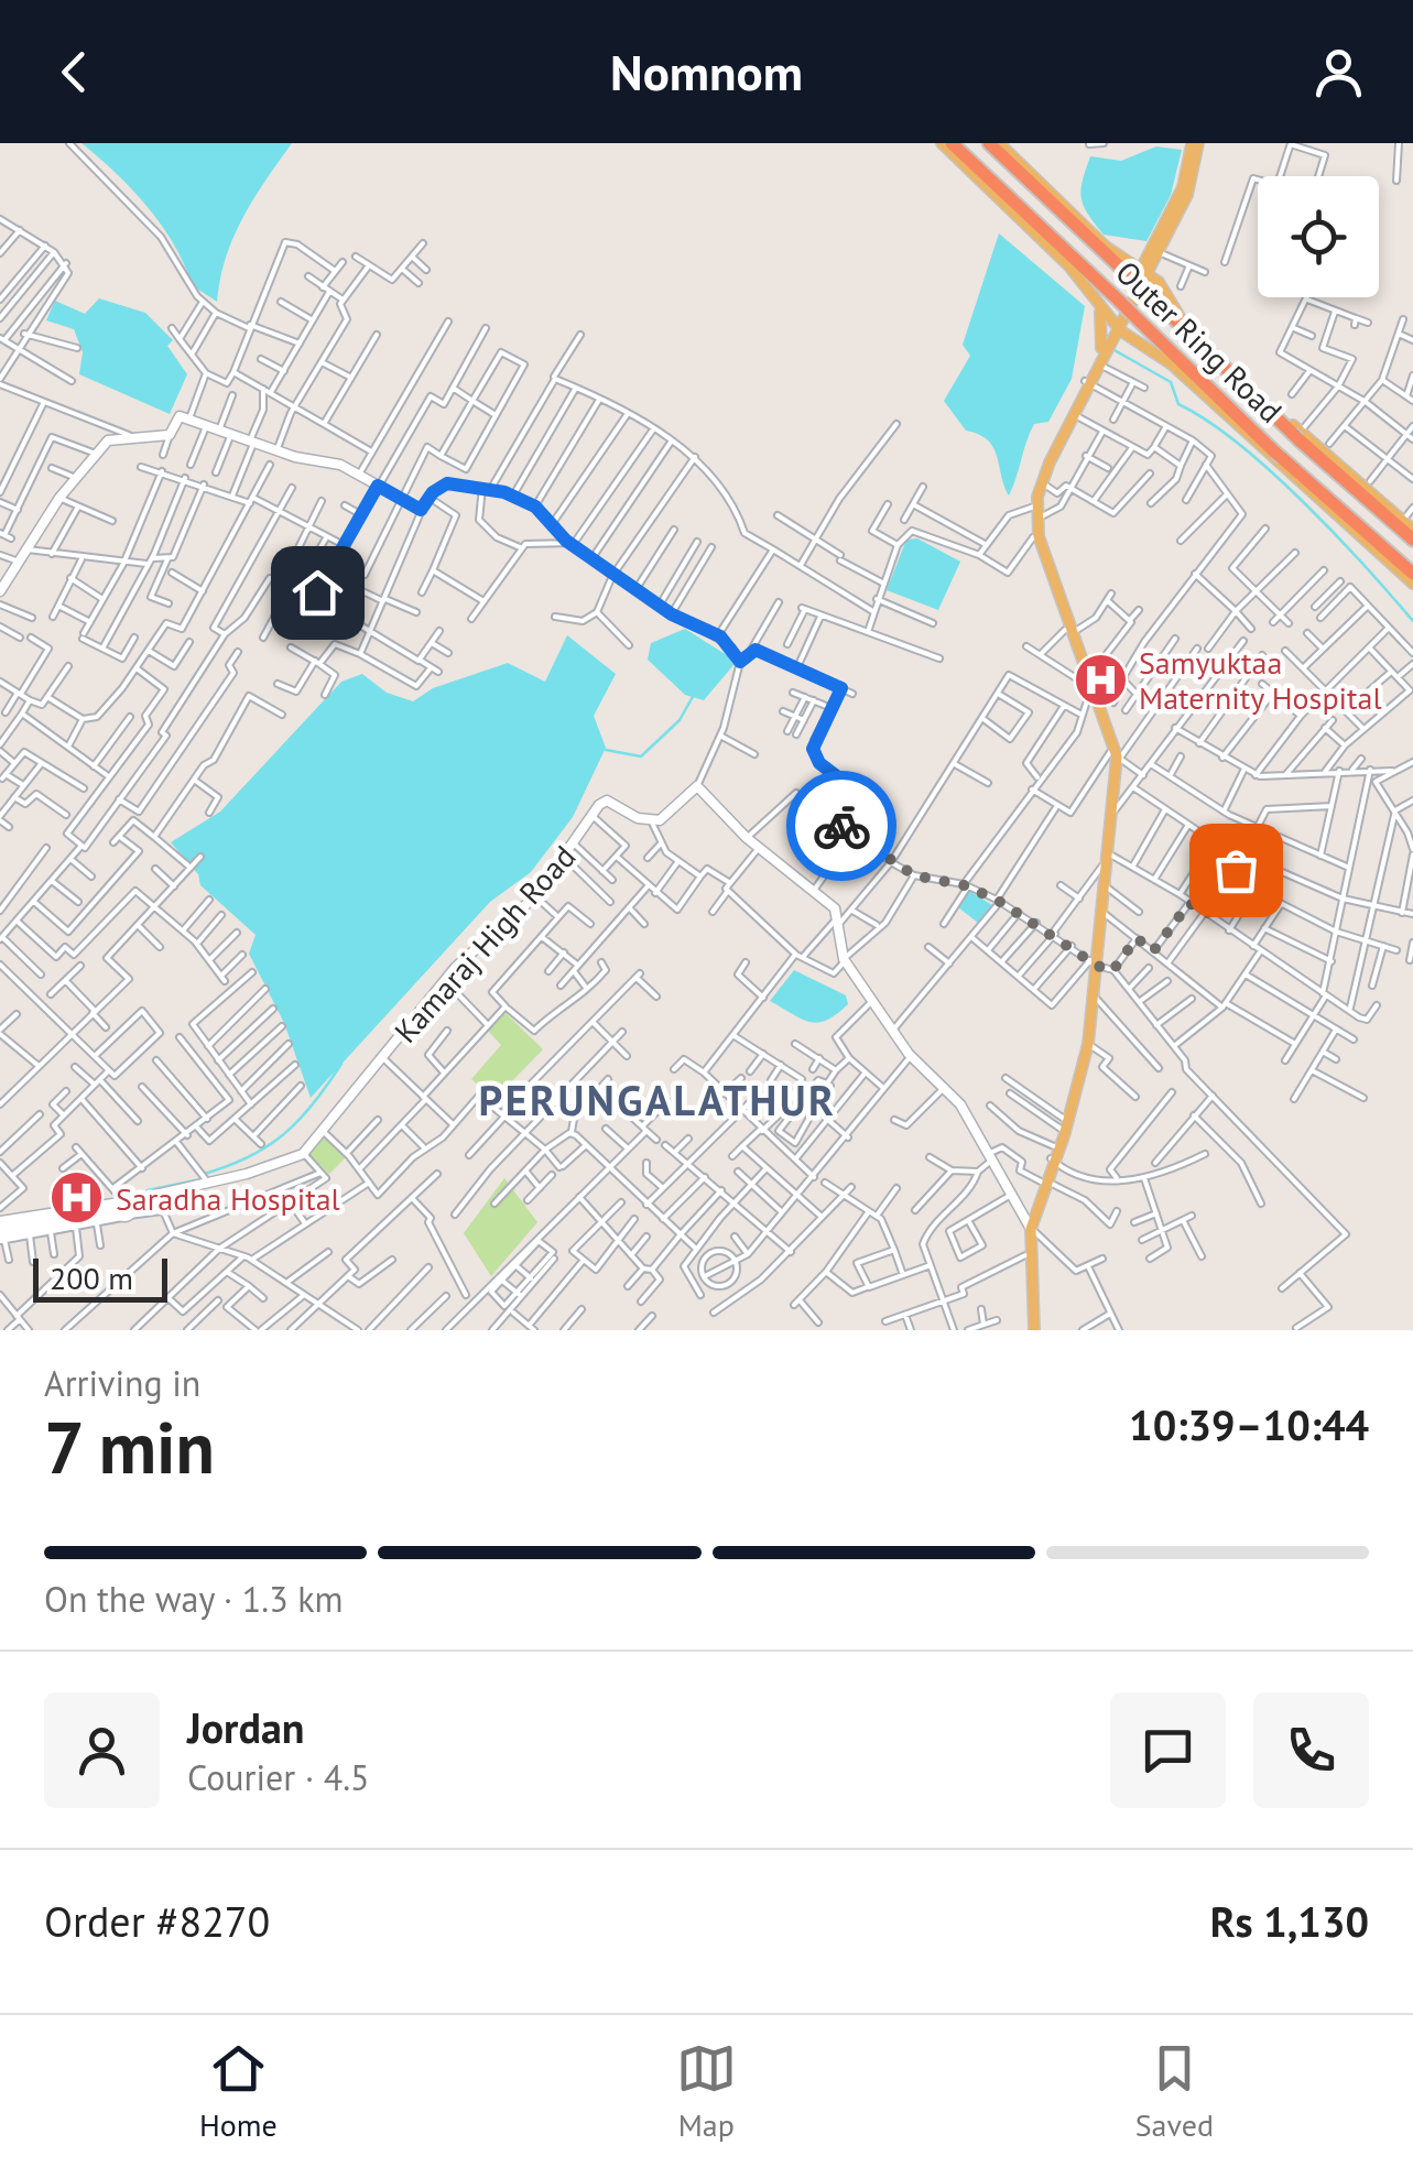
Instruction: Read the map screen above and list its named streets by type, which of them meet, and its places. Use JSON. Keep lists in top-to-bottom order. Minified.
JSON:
{"streets":{"highway":["Outer Ring Road"],"street":["Kamaraj High Road"]},"districts":["PERUNGALATHUR"],"places":{"hospital":["Samyuktaa Maternity Hospital","Saradha Hospital"]},"scale_bar":"200 m","page":{"header":"Nomnom","scale":"200 m","heading":["7 min","Arriving in","10:39–10:44"],"panel":["Jordan","Courier · 4.5","Order #8270","Rs 1,130"],"bar":"On the way · 1.3 km","tabs":["Home","Map","Saved"]}}
